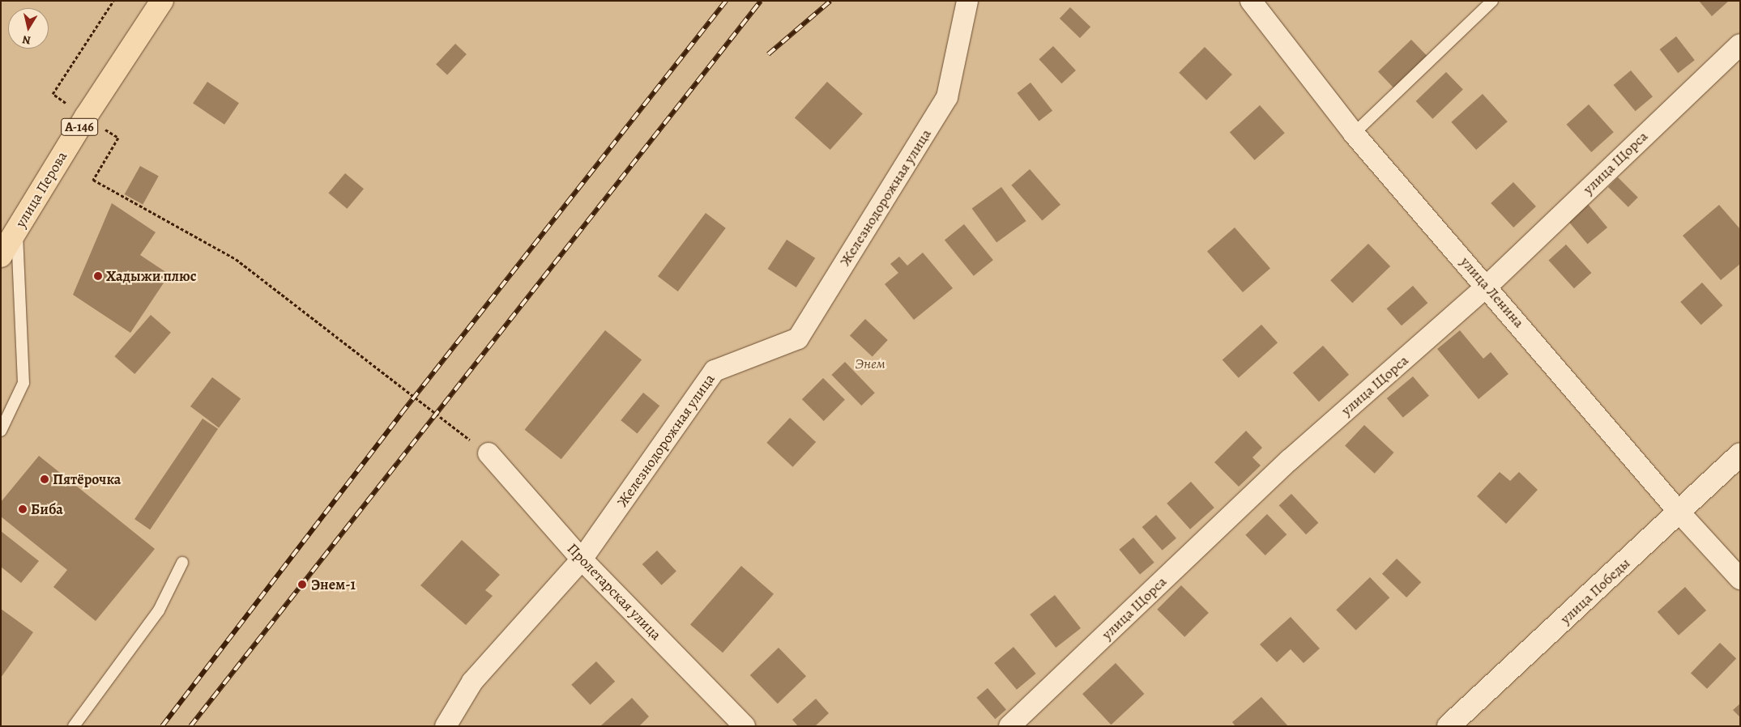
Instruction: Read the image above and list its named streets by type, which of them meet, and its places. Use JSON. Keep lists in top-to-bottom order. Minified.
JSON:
{"streets":{"highway":["А-146","улица Перова"],"street":["улица Щорса","Железнодорожная улица","улица Ленина","улица Победы","Пролетарская улица"]},"crossings":[["улица Щорса","улица Ленина"],["Железнодорожная улица","Пролетарская улица"],["улица Ленина","улица Победы"]],"parks":["Энем"],"places":["Хадыжи плюс","Пятёрочка","Биба","Энем-1"],"north":"bottom"}
